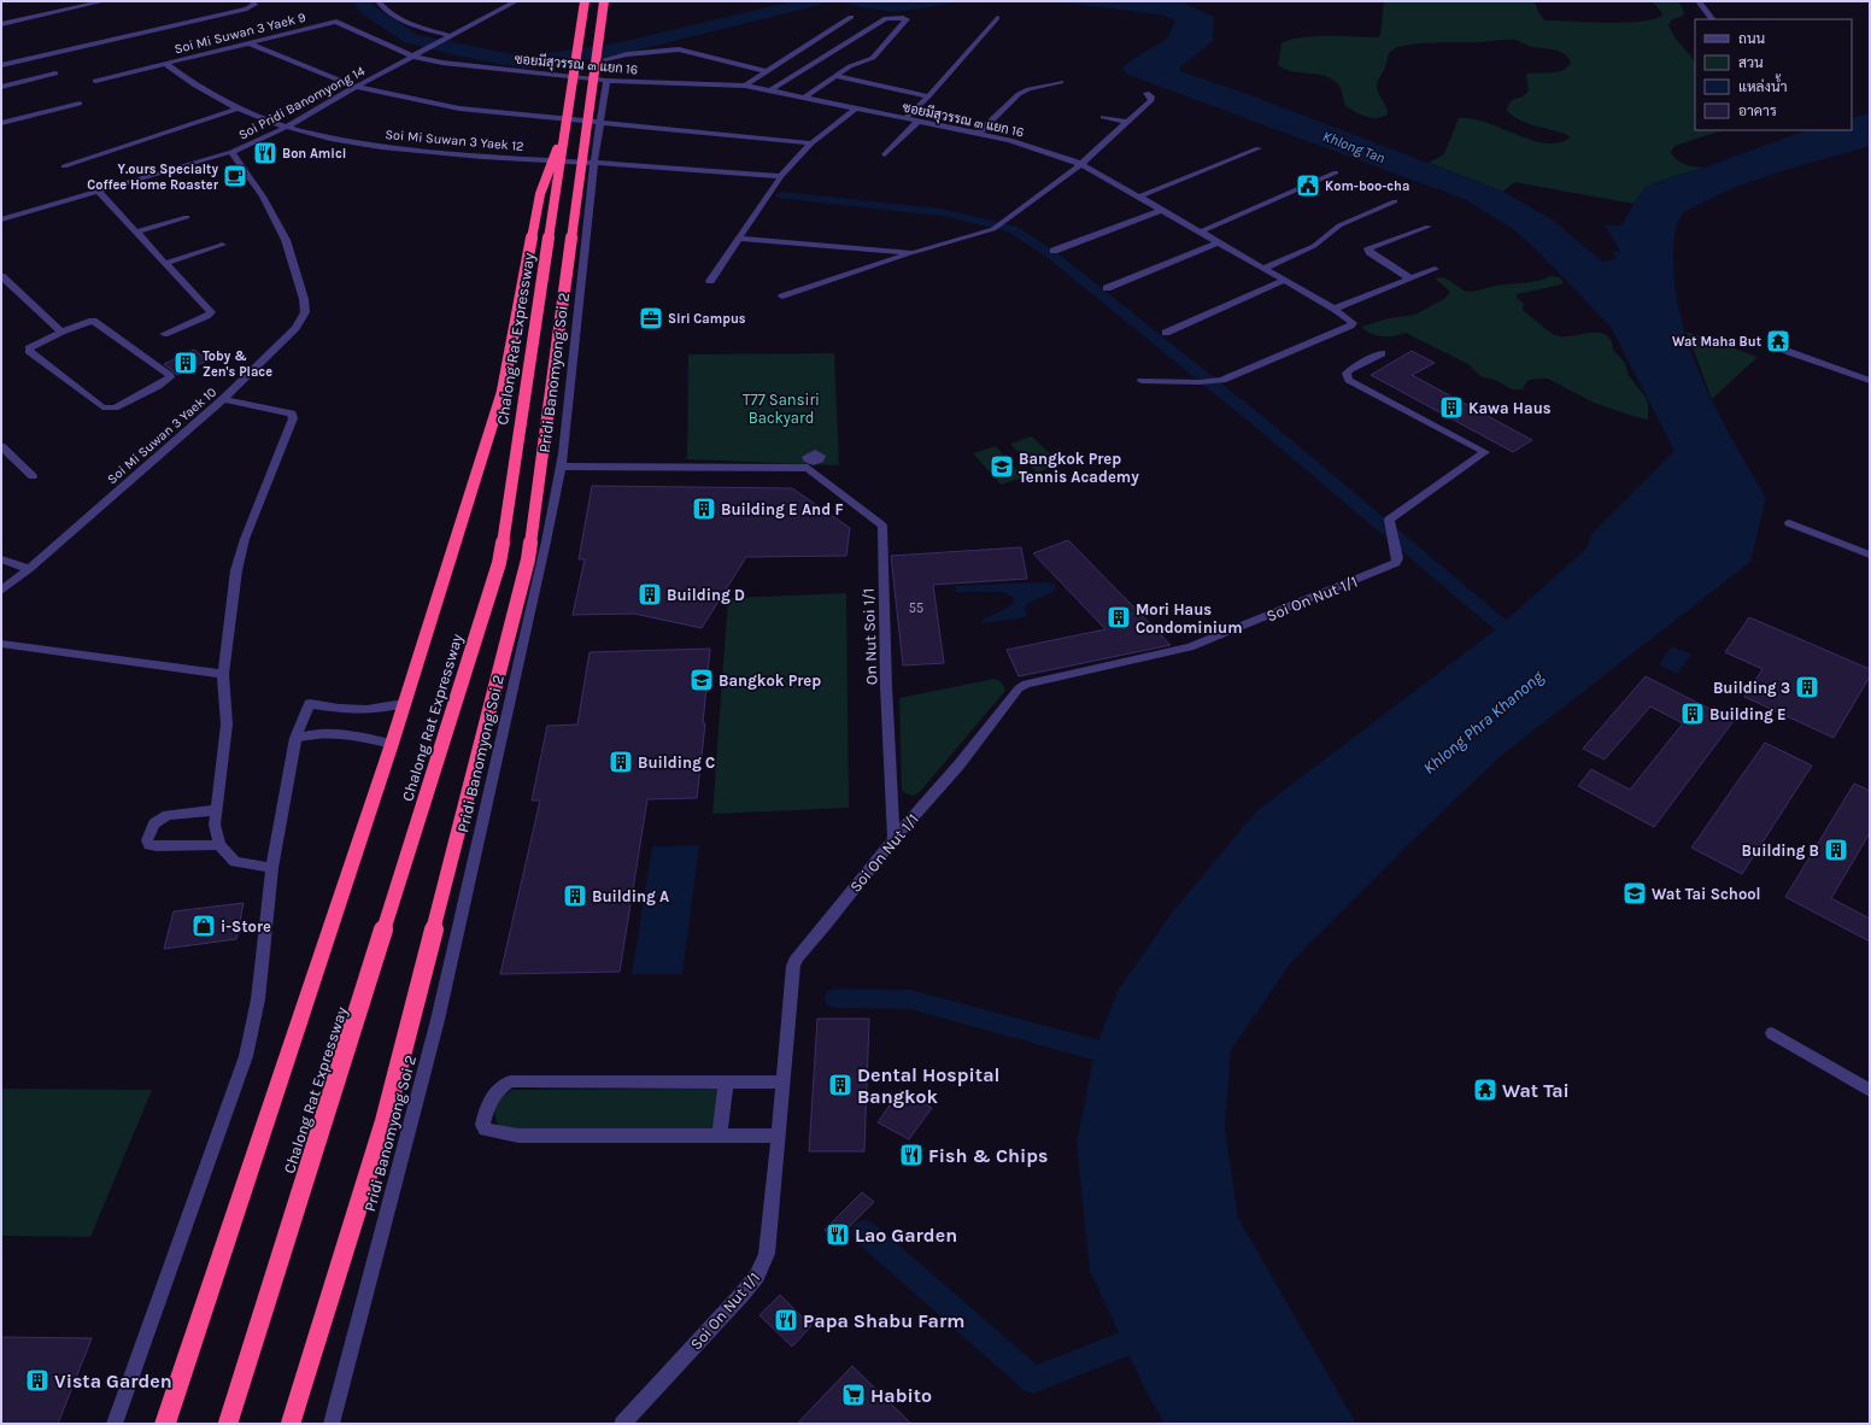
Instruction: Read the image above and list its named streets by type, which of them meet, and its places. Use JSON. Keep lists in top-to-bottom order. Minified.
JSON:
{"streets":{"highway":["Chalong Rat Expressway"],"street":["Soi Mi Suwan 3 Yaek 9","ซอยมีสุวรรณ ๓ แยก 16","Soi Pridi Banomyong 14","Soi Mi Suwan 3 Yaek 12","Pridi Banomyong Soi 2","Soi Mi Suwan 3 Yaek 10","Soi On Nut 1/1","On Nut Soi 1/1"]},"crossings":[["Soi Mi Suwan 3 Yaek 9","ซอยมีสุวรรณ ๓ แยก 16"],["Soi Mi Suwan 3 Yaek 9","Soi Pridi Banomyong 14"],["Soi Mi Suwan 3 Yaek 9","Soi Mi Suwan 3 Yaek 12"],["ซอยมีสุวรรณ ๓ แยก 16","Soi Pridi Banomyong 14"],["ซอยมีสุวรรณ ๓ แยก 16","Pridi Banomyong Soi 2"],["Soi Pridi Banomyong 14","Soi Mi Suwan 3 Yaek 12"],["Soi Pridi Banomyong 14","Soi Mi Suwan 3 Yaek 10"],["Soi Mi Suwan 3 Yaek 12","Pridi Banomyong Soi 2"],["Pridi Banomyong Soi 2","On Nut Soi 1/1"],["Soi On Nut 1/1","On Nut Soi 1/1"]],"water":["Khlong Tan","Khlong Phra Khanong"],"parks":["T77 Sansiri Backyard"],"places":{"restaurant":["Bon Amici","Fish & Chips","Lao Garden","Papa Shabu Farm"],"cafe":["Y.ours Specialty Coffee Home Roaster"],"public building":["Kom-boo-cha"],"office":["Siri Campus"],"temple":["Wat Maha But","Wat Tai"],"building":["Toby & Zen's Place","Kawa Haus","Building E And F","Building D","Mori Haus Condominium","Building 3","Building E","Building C","Building B","Building A","Dental Hospital Bangkok","Vista Garden"],"school or university":["Bangkok Prep Tennis Academy","Bangkok Prep","Wat Tai School"],"shop":["i-Store"],"supermarket":["Habito"]},"house_numbers":["55"],"legend":["ถนน","สวน","แหล่งน้ำ","อาคาร"]}
